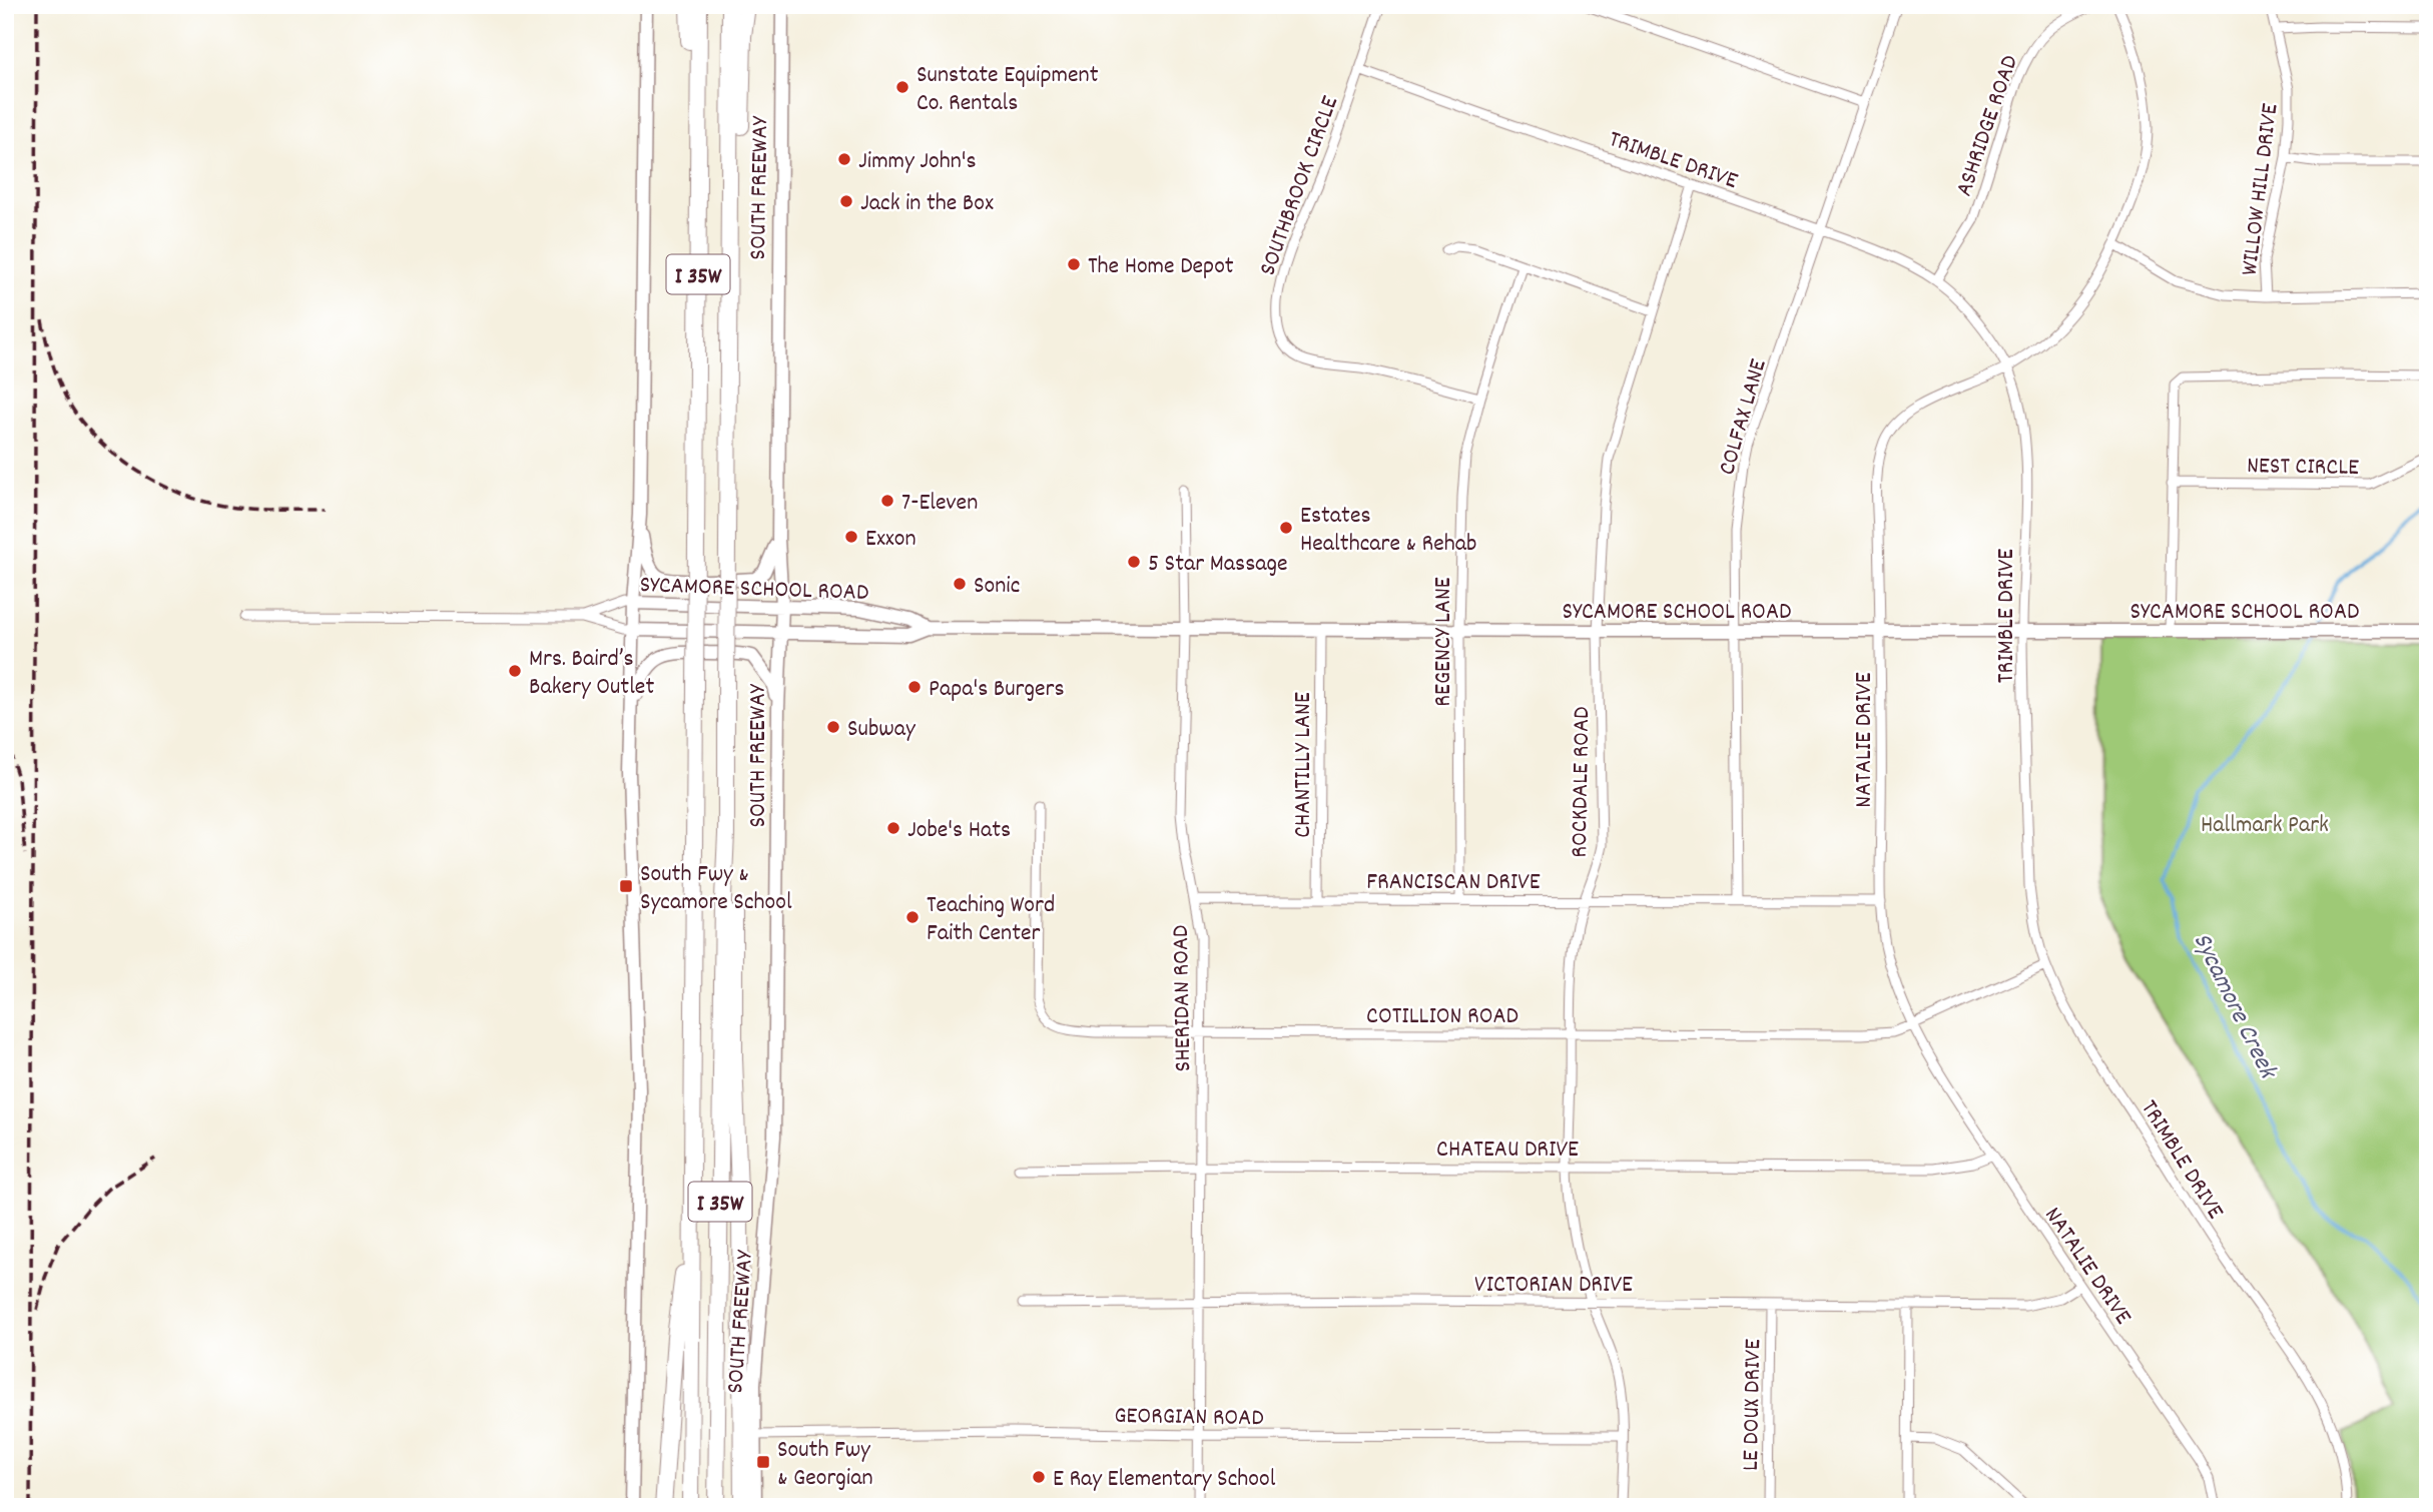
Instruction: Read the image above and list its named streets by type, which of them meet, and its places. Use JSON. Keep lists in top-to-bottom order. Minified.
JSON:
{"streets":{"highway":["SOUTH FREEWAY","I 35W"],"main road":["SYCAMORE SCHOOL ROAD"],"street":["ASHRIDGE ROAD","TRIMBLE DRIVE","SOUTHBROOK CIRCLE","WILLOW HILL DRIVE","COLFAX LANE","NEST CIRCLE","REGENCY LANE","NATALIE DRIVE","CHANTILLY LANE","ROCKDALE ROAD","FRANCISCAN DRIVE","SHERIDAN ROAD","COTILLION ROAD","CHATEAU DRIVE","VICTORIAN DRIVE","LE DOUX DRIVE","GEORGIAN ROAD"]},"crossings":[["ASHRIDGE ROAD","TRIMBLE DRIVE"],["TRIMBLE DRIVE","SOUTHBROOK CIRCLE"],["TRIMBLE DRIVE","COLFAX LANE"],["TRIMBLE DRIVE","SYCAMORE SCHOOL ROAD"],["TRIMBLE DRIVE","NATALIE DRIVE"],["TRIMBLE DRIVE","ROCKDALE ROAD"],["TRIMBLE DRIVE","COTILLION ROAD"],["SOUTHBROOK CIRCLE","REGENCY LANE"],["SOUTH FREEWAY","SYCAMORE SCHOOL ROAD"],["SOUTH FREEWAY","GEORGIAN ROAD"],["COLFAX LANE","SYCAMORE SCHOOL ROAD"],["COLFAX LANE","FRANCISCAN DRIVE"],["SYCAMORE SCHOOL ROAD","REGENCY LANE"],["SYCAMORE SCHOOL ROAD","NATALIE DRIVE"],["SYCAMORE SCHOOL ROAD","CHANTILLY LANE"],["SYCAMORE SCHOOL ROAD","ROCKDALE ROAD"],["SYCAMORE SCHOOL ROAD","SHERIDAN ROAD"],["REGENCY LANE","FRANCISCAN DRIVE"],["NATALIE DRIVE","FRANCISCAN DRIVE"],["NATALIE DRIVE","COTILLION ROAD"],["NATALIE DRIVE","CHATEAU DRIVE"],["NATALIE DRIVE","VICTORIAN DRIVE"],["CHANTILLY LANE","FRANCISCAN DRIVE"],["ROCKDALE ROAD","FRANCISCAN DRIVE"],["ROCKDALE ROAD","COTILLION ROAD"],["ROCKDALE ROAD","CHATEAU DRIVE"],["ROCKDALE ROAD","VICTORIAN DRIVE"],["ROCKDALE ROAD","GEORGIAN ROAD"],["FRANCISCAN DRIVE","SHERIDAN ROAD"],["SHERIDAN ROAD","COTILLION ROAD"],["SHERIDAN ROAD","CHATEAU DRIVE"],["SHERIDAN ROAD","VICTORIAN DRIVE"],["SHERIDAN ROAD","GEORGIAN ROAD"],["VICTORIAN DRIVE","LE DOUX DRIVE"]],"water":["Sycamore Creek"],"parks":["Hallmark Park"],"places":{"other":["Sunstate Equipment Co. Rentals","Jimmy John's","Jack in the Box","The Home Depot","7-Eleven","Estates Healthcare & Rehab","Exxon","5 Star Massage","Sonic","Mrs. Baird’s Bakery Outlet","Papa's Burgers","Subway","Jobe's Hats","Teaching Word Faith Center","E Ray Elementary School"],"transit":["South Fwy & Sycamore School","South Fwy & Georgian"]}}
